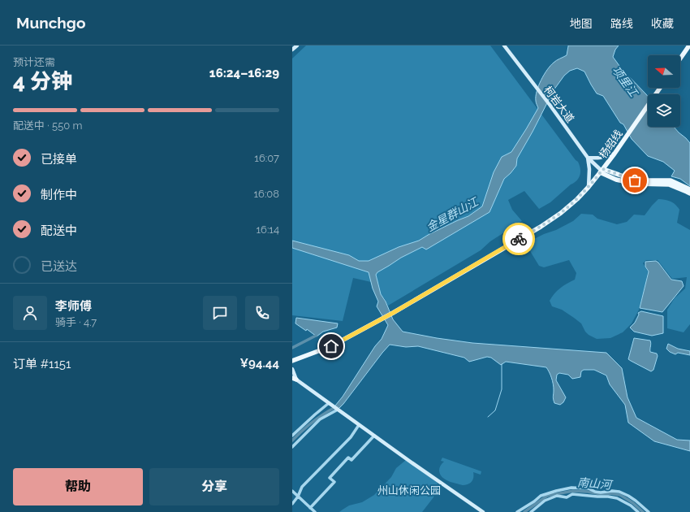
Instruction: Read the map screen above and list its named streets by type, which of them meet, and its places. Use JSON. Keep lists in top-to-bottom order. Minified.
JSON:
{"streets":{"main road":["柯岩大道","杨绍线"]},"crossings":[["柯岩大道","杨绍线"]],"water":["项里江","金星群山江","南山河"],"parks":["州山休闲公园"],"north":"left","page":{"header":"Munchgo","nav":["地图","路线","收藏"],"heading":["4 分钟","预计还需","16:24–16:29"],"panel":["李师傅","骑手 · 4.7","订单 #1151","¥94.44"],"bar":"配送中 · 550 m","list":[["已接单","16:07"],["制作中","16:08"],["配送中","16:14"],"已送达"],"buttons":["帮助","分享"]}}
